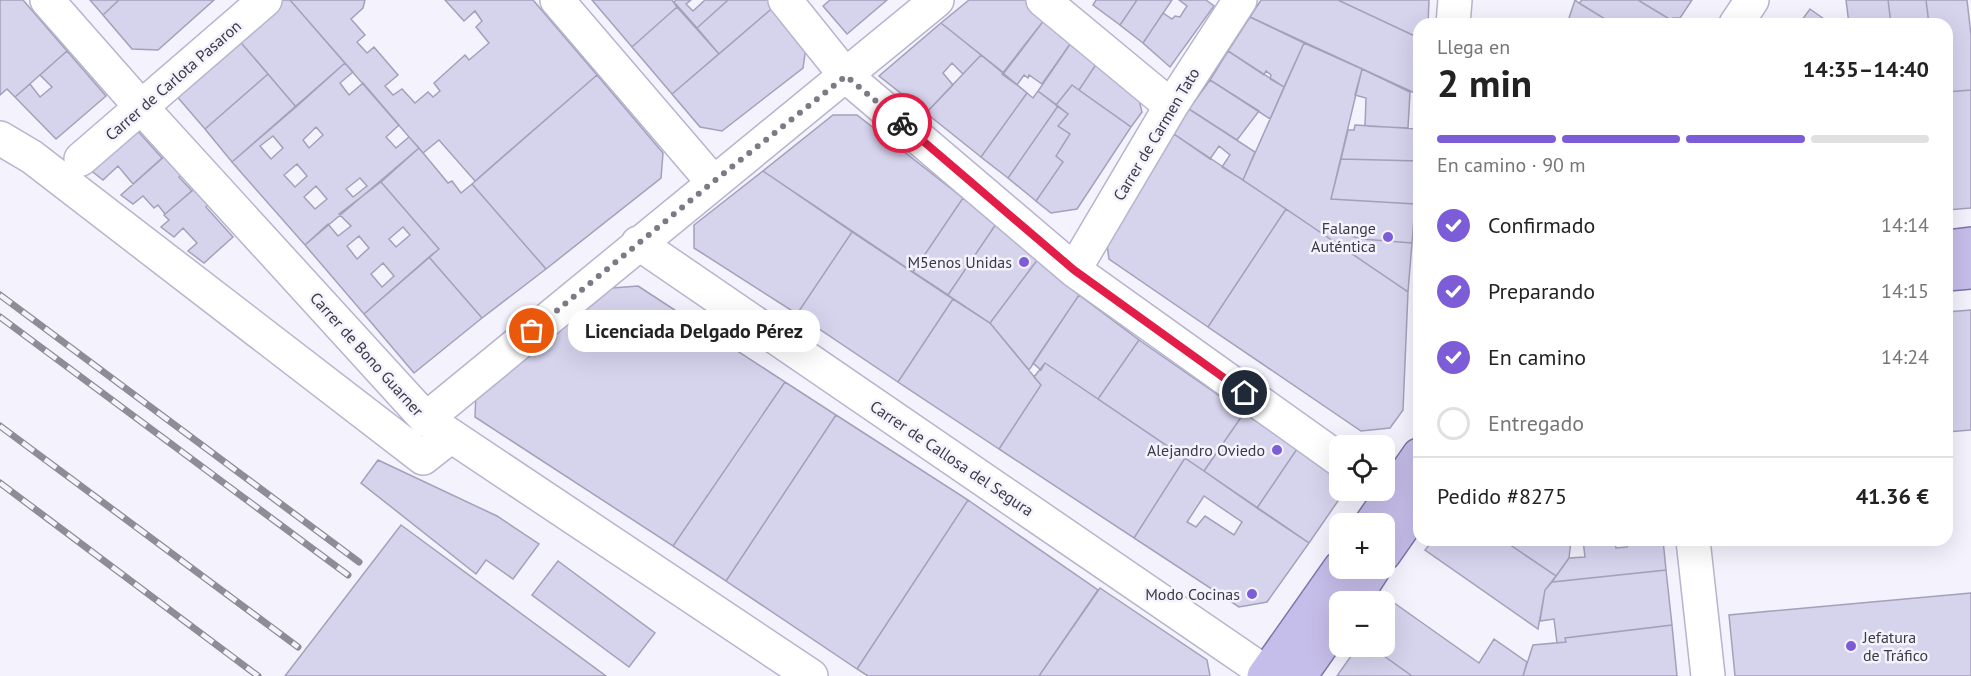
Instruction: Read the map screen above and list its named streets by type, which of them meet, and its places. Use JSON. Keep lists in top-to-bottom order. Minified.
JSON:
{"streets":{"street":["Carrer de Carlota Pasaron","Carrer de Carmen Tato","Carrer de Bono Guarner","Carrer de Callosa del Segura"]},"crossings":[["Carrer de Carlota Pasaron","Carrer de Bono Guarner"]],"places":["Falange Auténtica","M5enos Unidas","Licenciada Delgado Pérez","Alejandro Oviedo","Modo Cocinas","Jefatura de Tráfico"],"page":{"heading":["2 min","Llega en","14:35–14:40"],"panel":["Pedido #8275","41.36 €"],"bar":"En camino · 90 m","list":[["Confirmado","14:14"],["Preparando","14:15"],["En camino","14:24"],"Entregado"],"bubble":"Licenciada Delgado Pérez","map_buttons":["+","−"]}}
